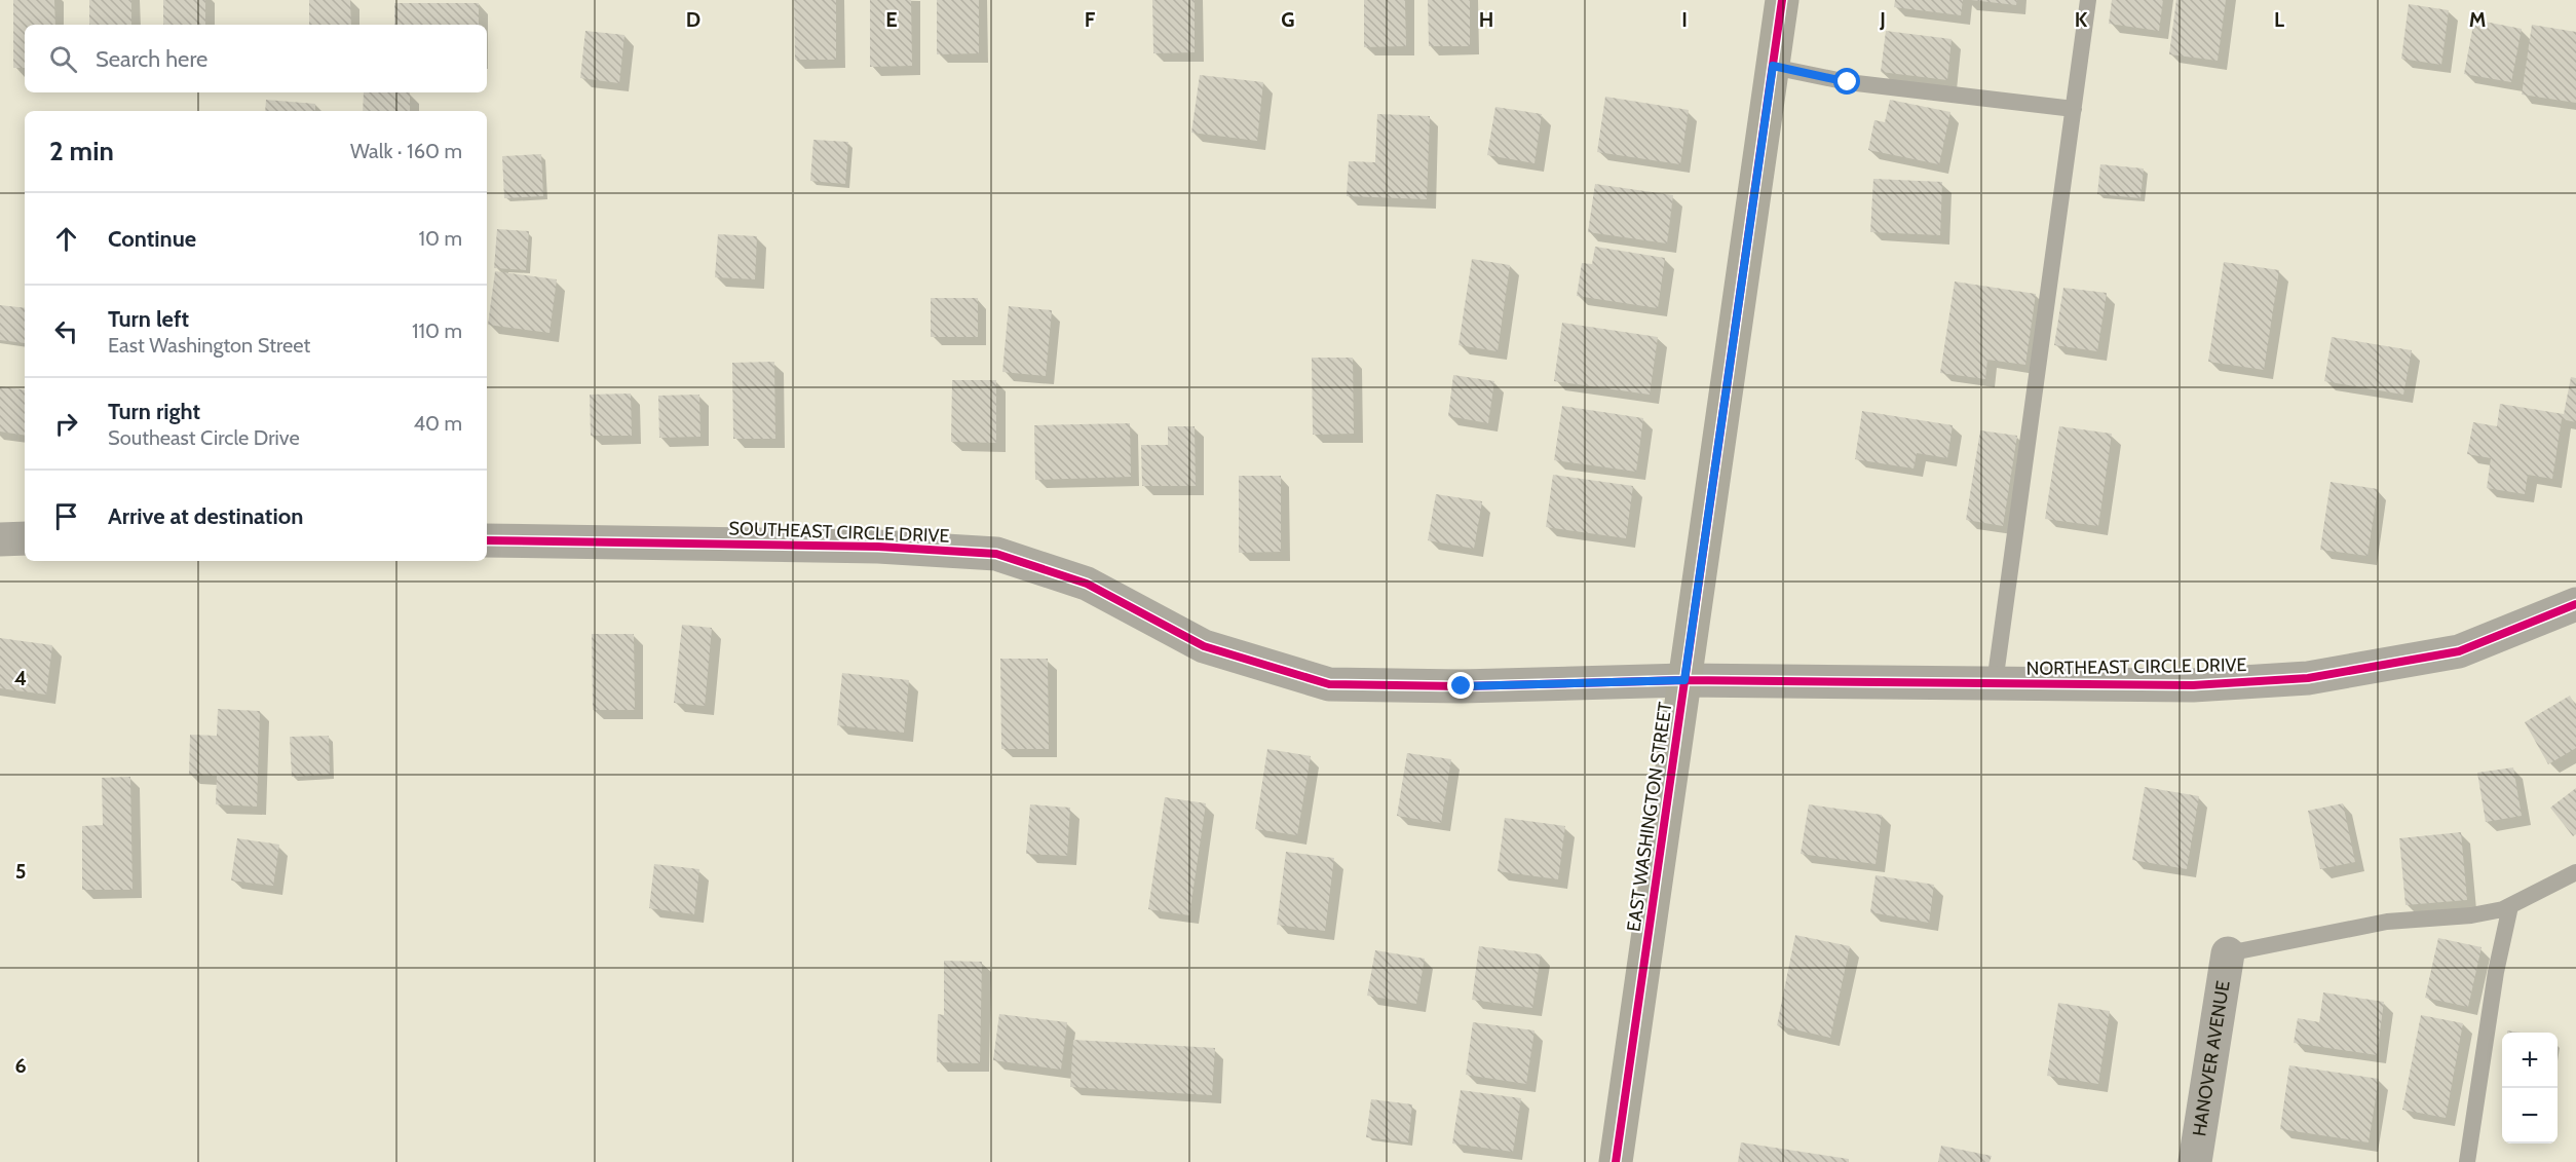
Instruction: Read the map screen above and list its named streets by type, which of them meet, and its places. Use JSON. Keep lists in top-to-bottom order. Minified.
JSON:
{"streets":{"street":["SOUTHEAST CIRCLE DRIVE","NORTHEAST CIRCLE DRIVE","EAST WASHINGTON STREET","HANOVER AVENUE"]},"crossings":[["SOUTHEAST CIRCLE DRIVE","NORTHEAST CIRCLE DRIVE"],["SOUTHEAST CIRCLE DRIVE","EAST WASHINGTON STREET"],["NORTHEAST CIRCLE DRIVE","EAST WASHINGTON STREET"]],"page":{"search":"Search here","heading":["2 min","Walk · 160 m"],"list":[["Continue","10 m"],["Turn left","East Washington Street","110 m"],["Turn right","Southeast Circle Drive","40 m"],"Arrive at destination"],"map_buttons":["+","−"]},"grid":{"columns":["D","E","F","G","H","I","J","K","L","M"],"rows":["4","5","6"]}}
